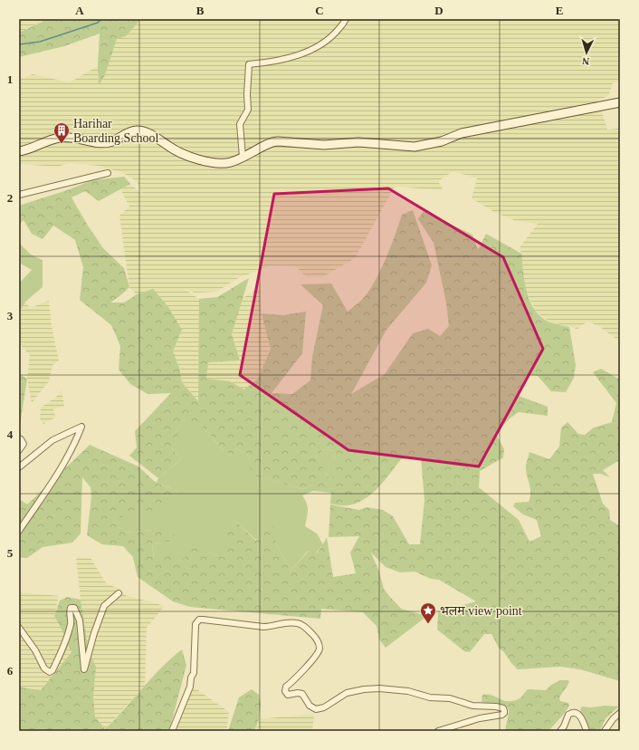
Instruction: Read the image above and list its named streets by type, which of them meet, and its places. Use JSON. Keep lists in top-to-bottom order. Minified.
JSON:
{"places":{"building":["Harihar Boarding School"],"place":["भलम view point"]},"north":"bottom","grid":{"columns":["A","B","C","D","E"],"rows":["1","2","3","4","5","6"]}}
